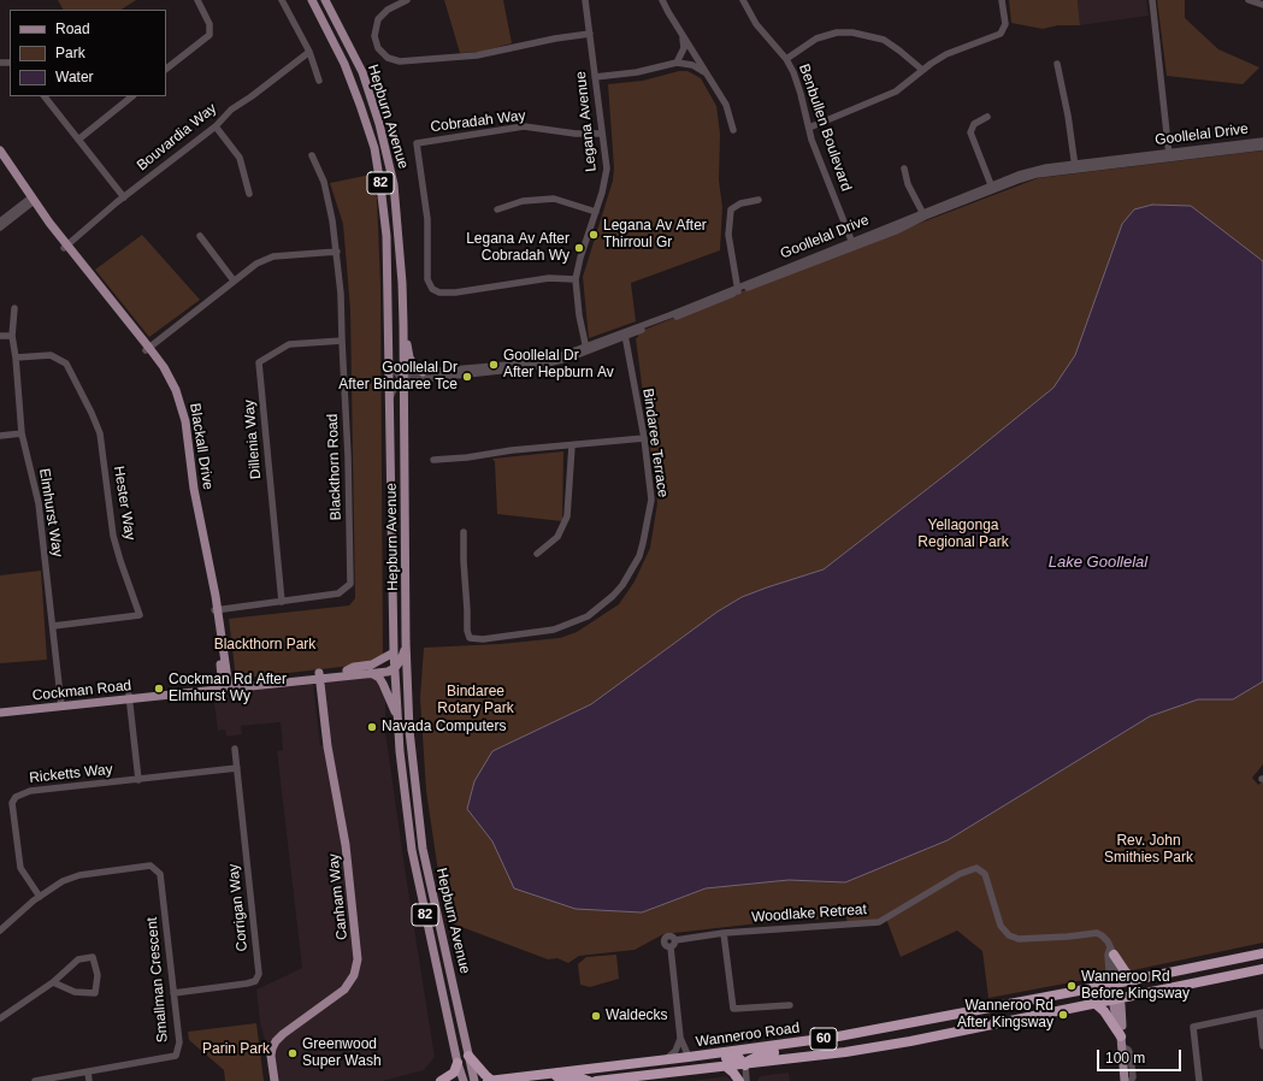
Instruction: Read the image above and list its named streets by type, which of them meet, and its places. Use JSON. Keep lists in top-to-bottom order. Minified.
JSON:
{"streets":{"highway":["Wanneroo Road","60"],"main road":["Hepburn Avenue","82","Blackall Drive","Cockman Road","Canham Way"],"street":["Cobradah Way","Legana Avenue","Benbullen Boulevard","Goollelal Drive","Bouvardia Way","Dillenia Way","Bindaree Terrace","Blackthorn Road","Hester Way","Elmhurst Way","Ricketts Way","Corrigan Way","Woodlake Retreat","Smallman Crescent"]},"crossings":[["Hepburn Avenue","Goollelal Drive"],["Hepburn Avenue","Cockman Road"],["Cobradah Way","Legana Avenue"],["Legana Avenue","Goollelal Drive"],["Benbullen Boulevard","Goollelal Drive"],["Goollelal Drive","Bindaree Terrace"],["Bouvardia Way","Blackall Drive"],["Dillenia Way","Blackthorn Road"],["Blackall Drive","Blackthorn Road"],["Blackall Drive","Cockman Road"],["Hester Way","Elmhurst Way"],["Elmhurst Way","Cockman Road"],["Cockman Road","Canham Way"],["Ricketts Way","Corrigan Way"],["Ricketts Way","Smallman Crescent"],["Corrigan Way","Smallman Crescent"]],"water":["Lake Goollelal"],"parks":["Yellagonga Regional Park","Blackthorn Park","Bindaree Rotary Park","Rev. John Smithies Park","Parin Park"],"places":["Legana Av After Thirroul Gr","Legana Av After Cobradah Wy","Goollelal Dr After Hepburn Av","Goollelal Dr After Bindaree Tce","Cockman Rd After Elmhurst Wy","Navada Computers","Wanneroo Rd Before Kingsway","Wanneroo Rd After Kingsway","Waldecks","Greenwood Super Wash"],"legend":["Road","Park","Water"],"scale_bar":"100 m"}
